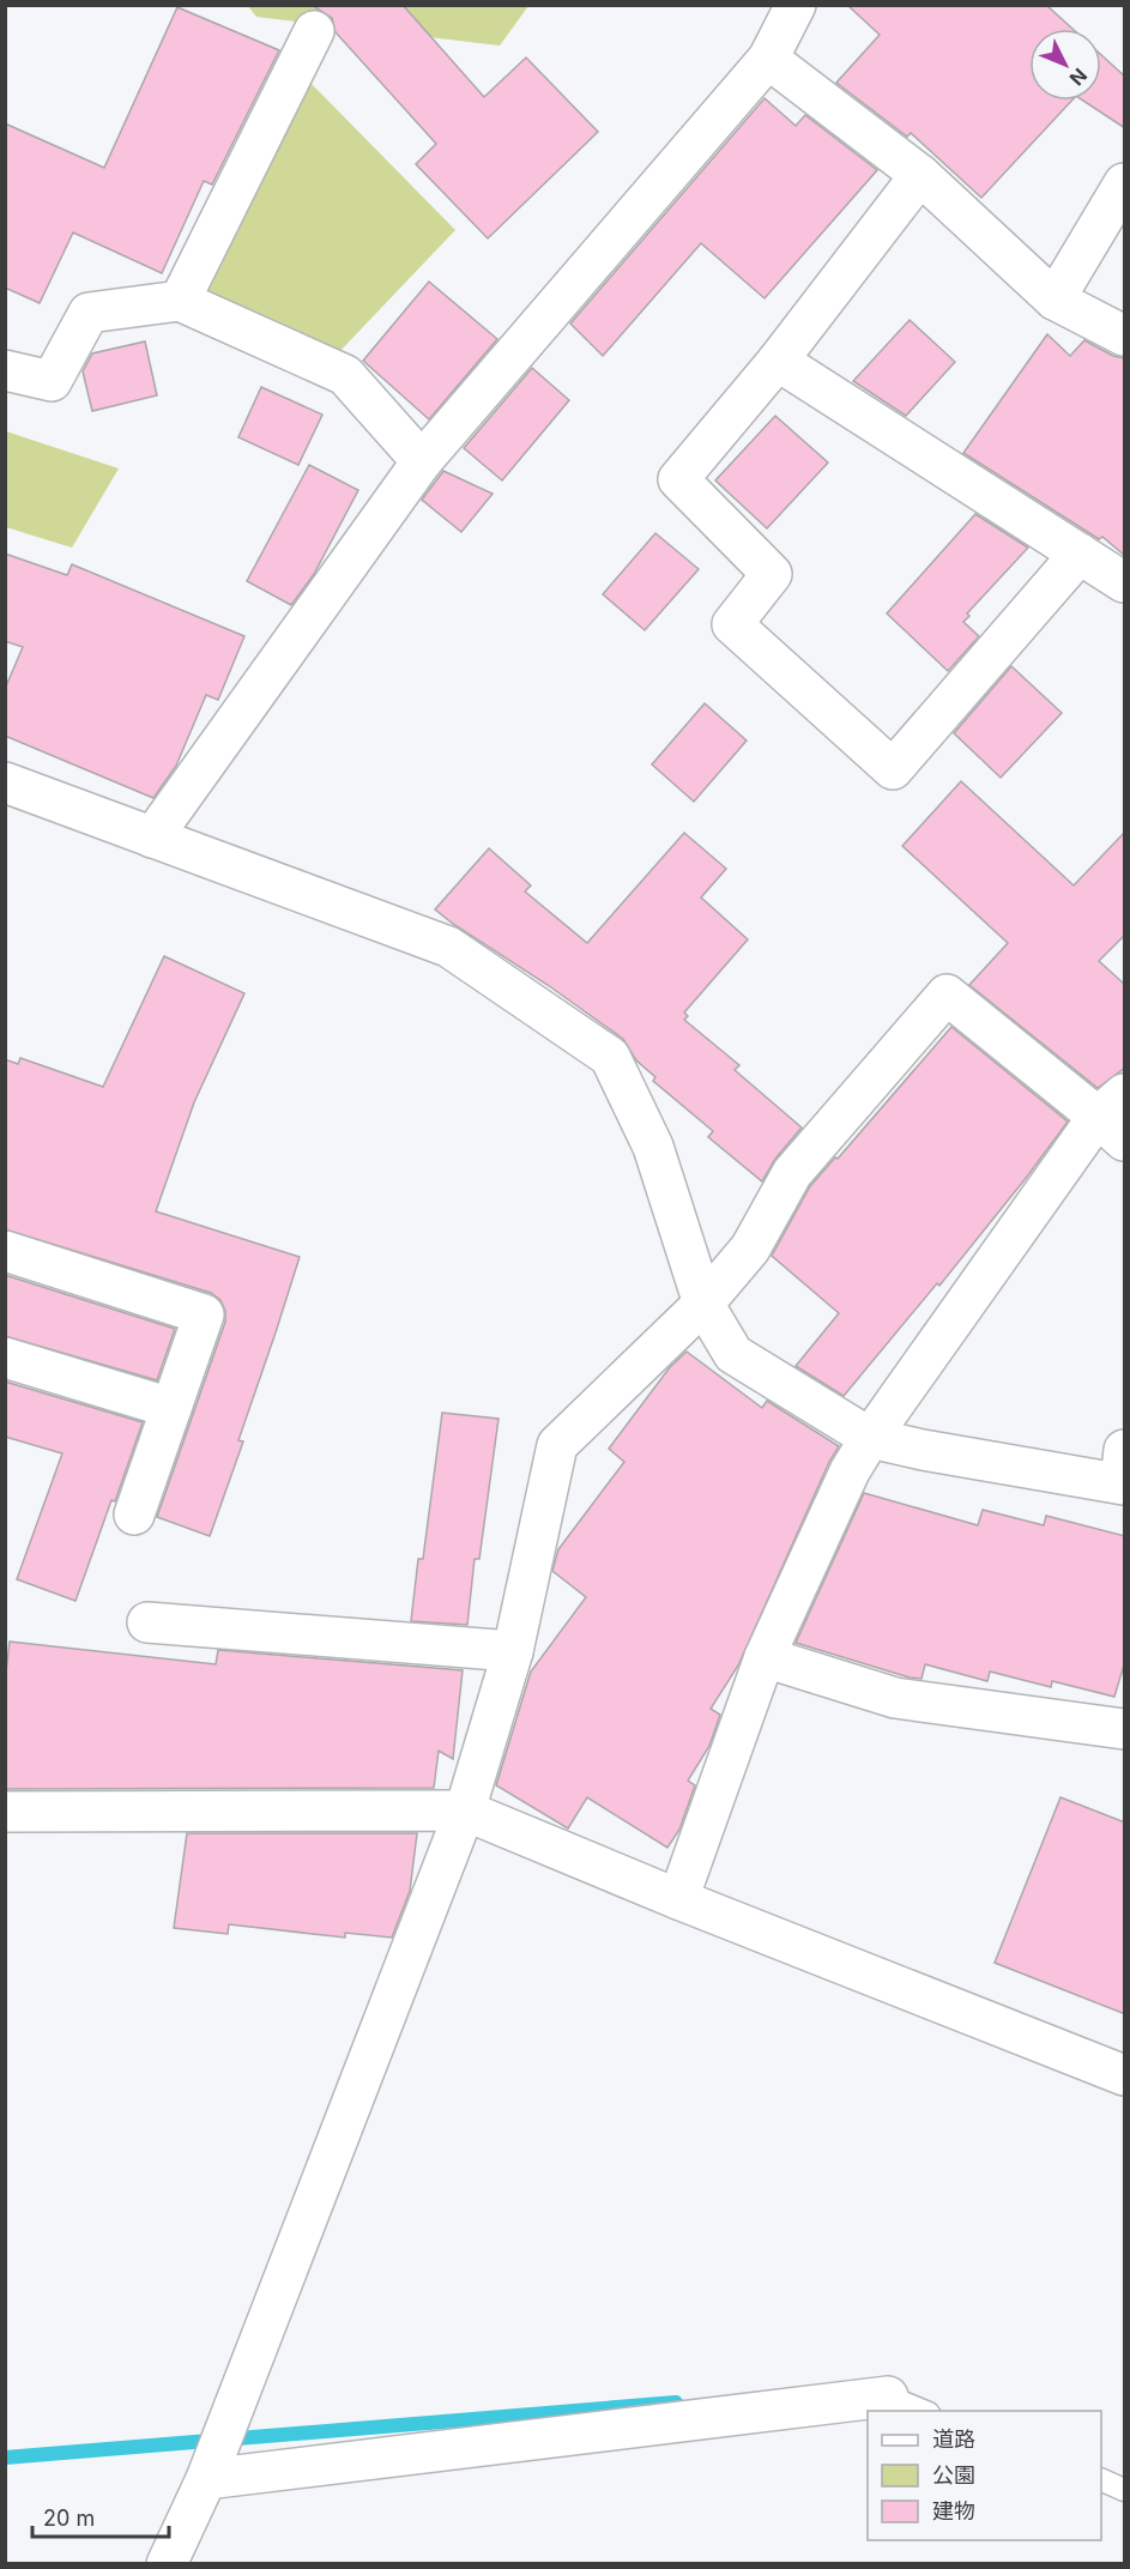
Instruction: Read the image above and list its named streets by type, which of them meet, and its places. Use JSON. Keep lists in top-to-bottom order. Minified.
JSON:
{"legend":["道路","公園","建物"],"scale_bar":"20 m","north":"bottom right"}
